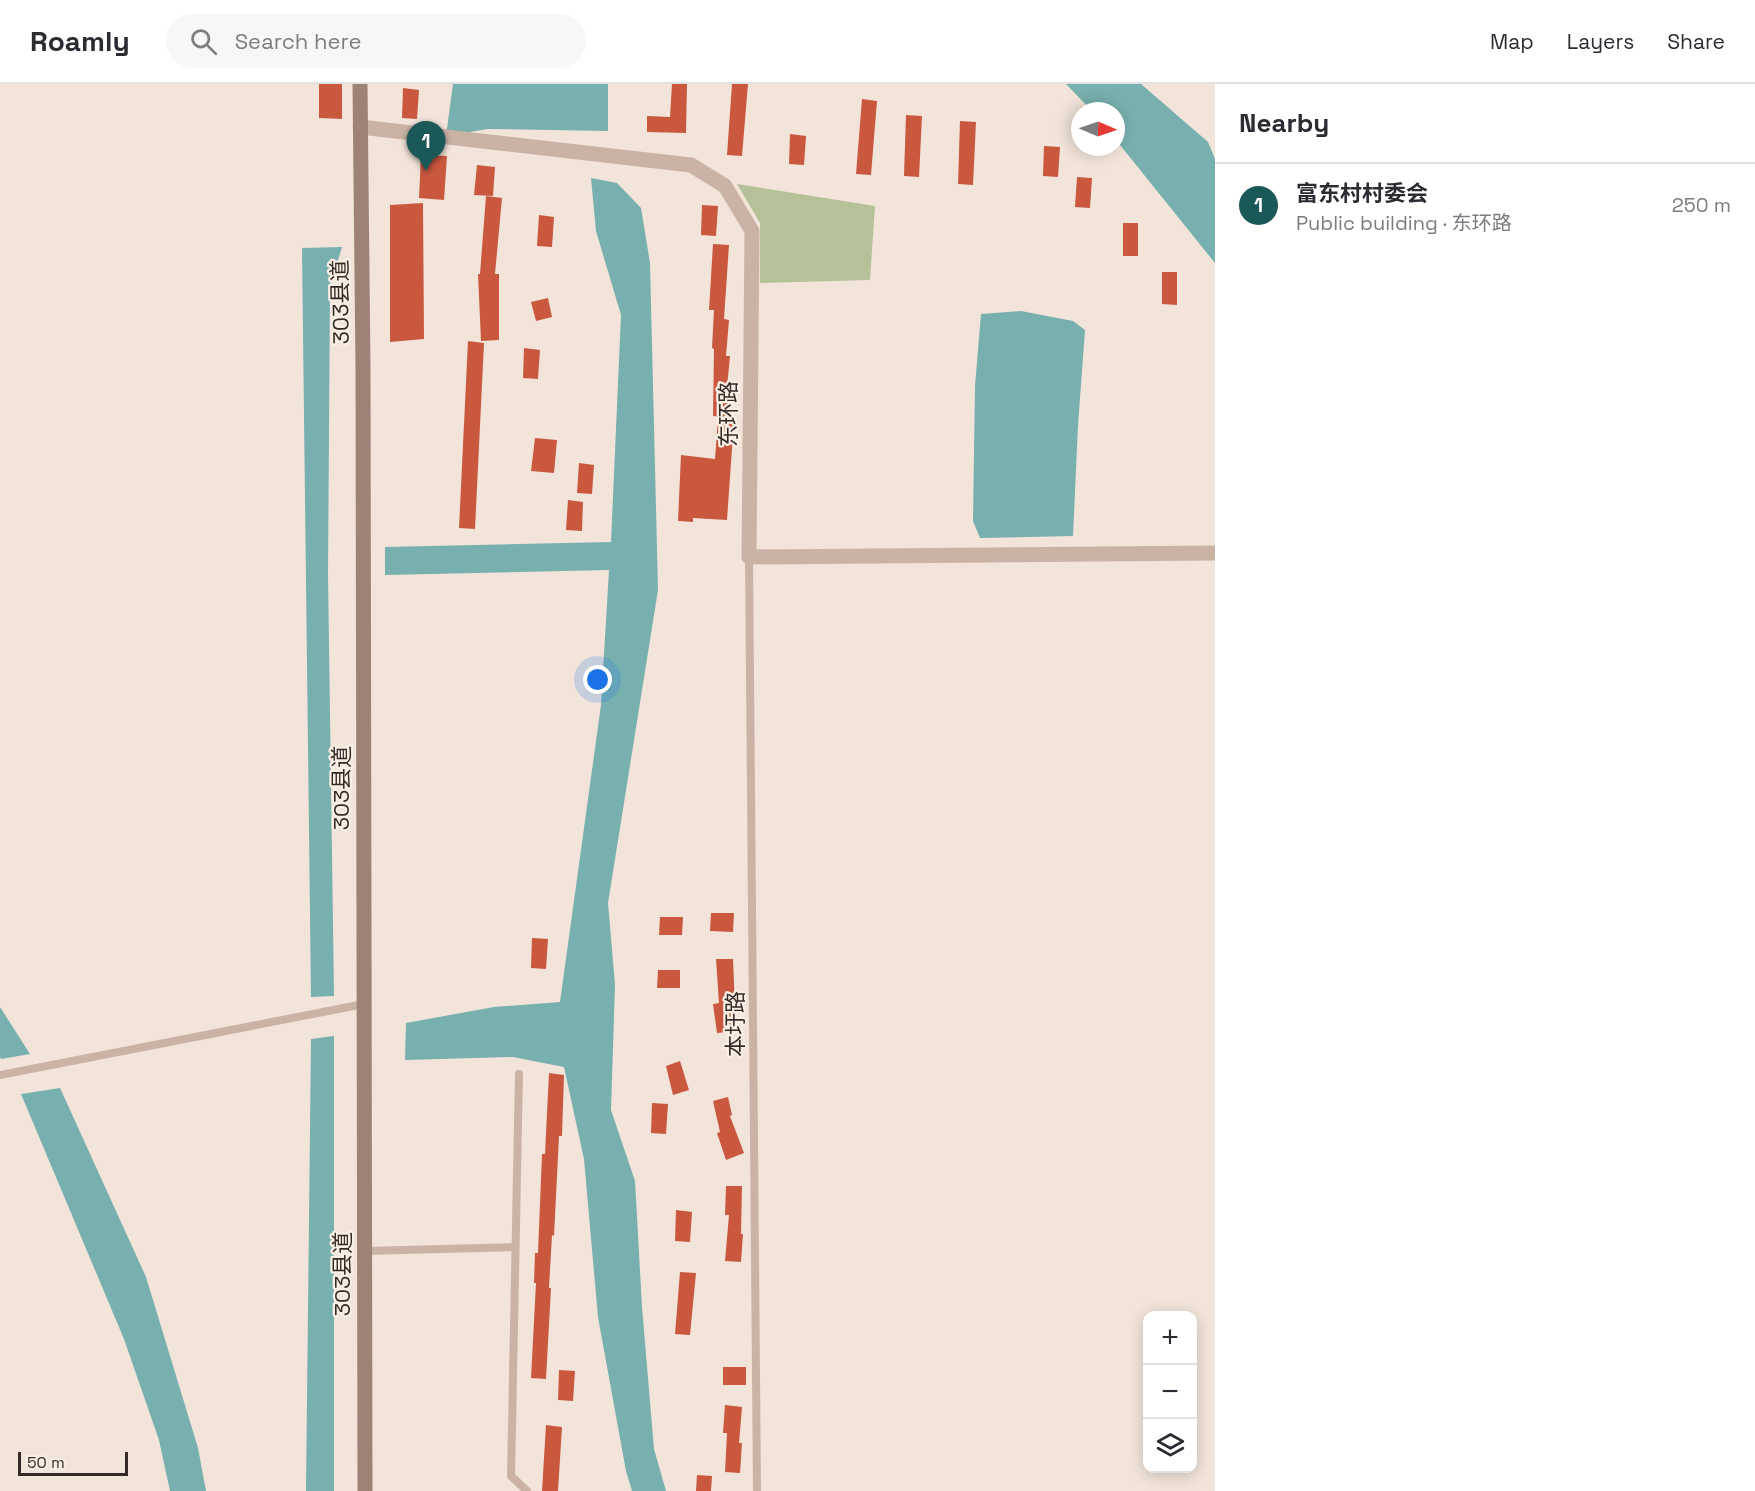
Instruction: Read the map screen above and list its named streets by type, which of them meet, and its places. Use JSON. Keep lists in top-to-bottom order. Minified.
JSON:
{"streets":{"main road":["303县道"],"street":["东环路"],"lane":["本圩路"]},"crossings":[["303县道","东环路"],["东环路","本圩路"]],"scale_bar":"50 m","north":"right","page":{"header":"Roamly","search":"Search here","nav":["Map","Layers","Share"],"heading":"Nearby","pins":"1","list":[{"mark":"1","name":"富东村村委会","note":"Public building · 东环路","value":"250 m"}],"map_buttons":["+","−"],"scale":"50 m"}}
